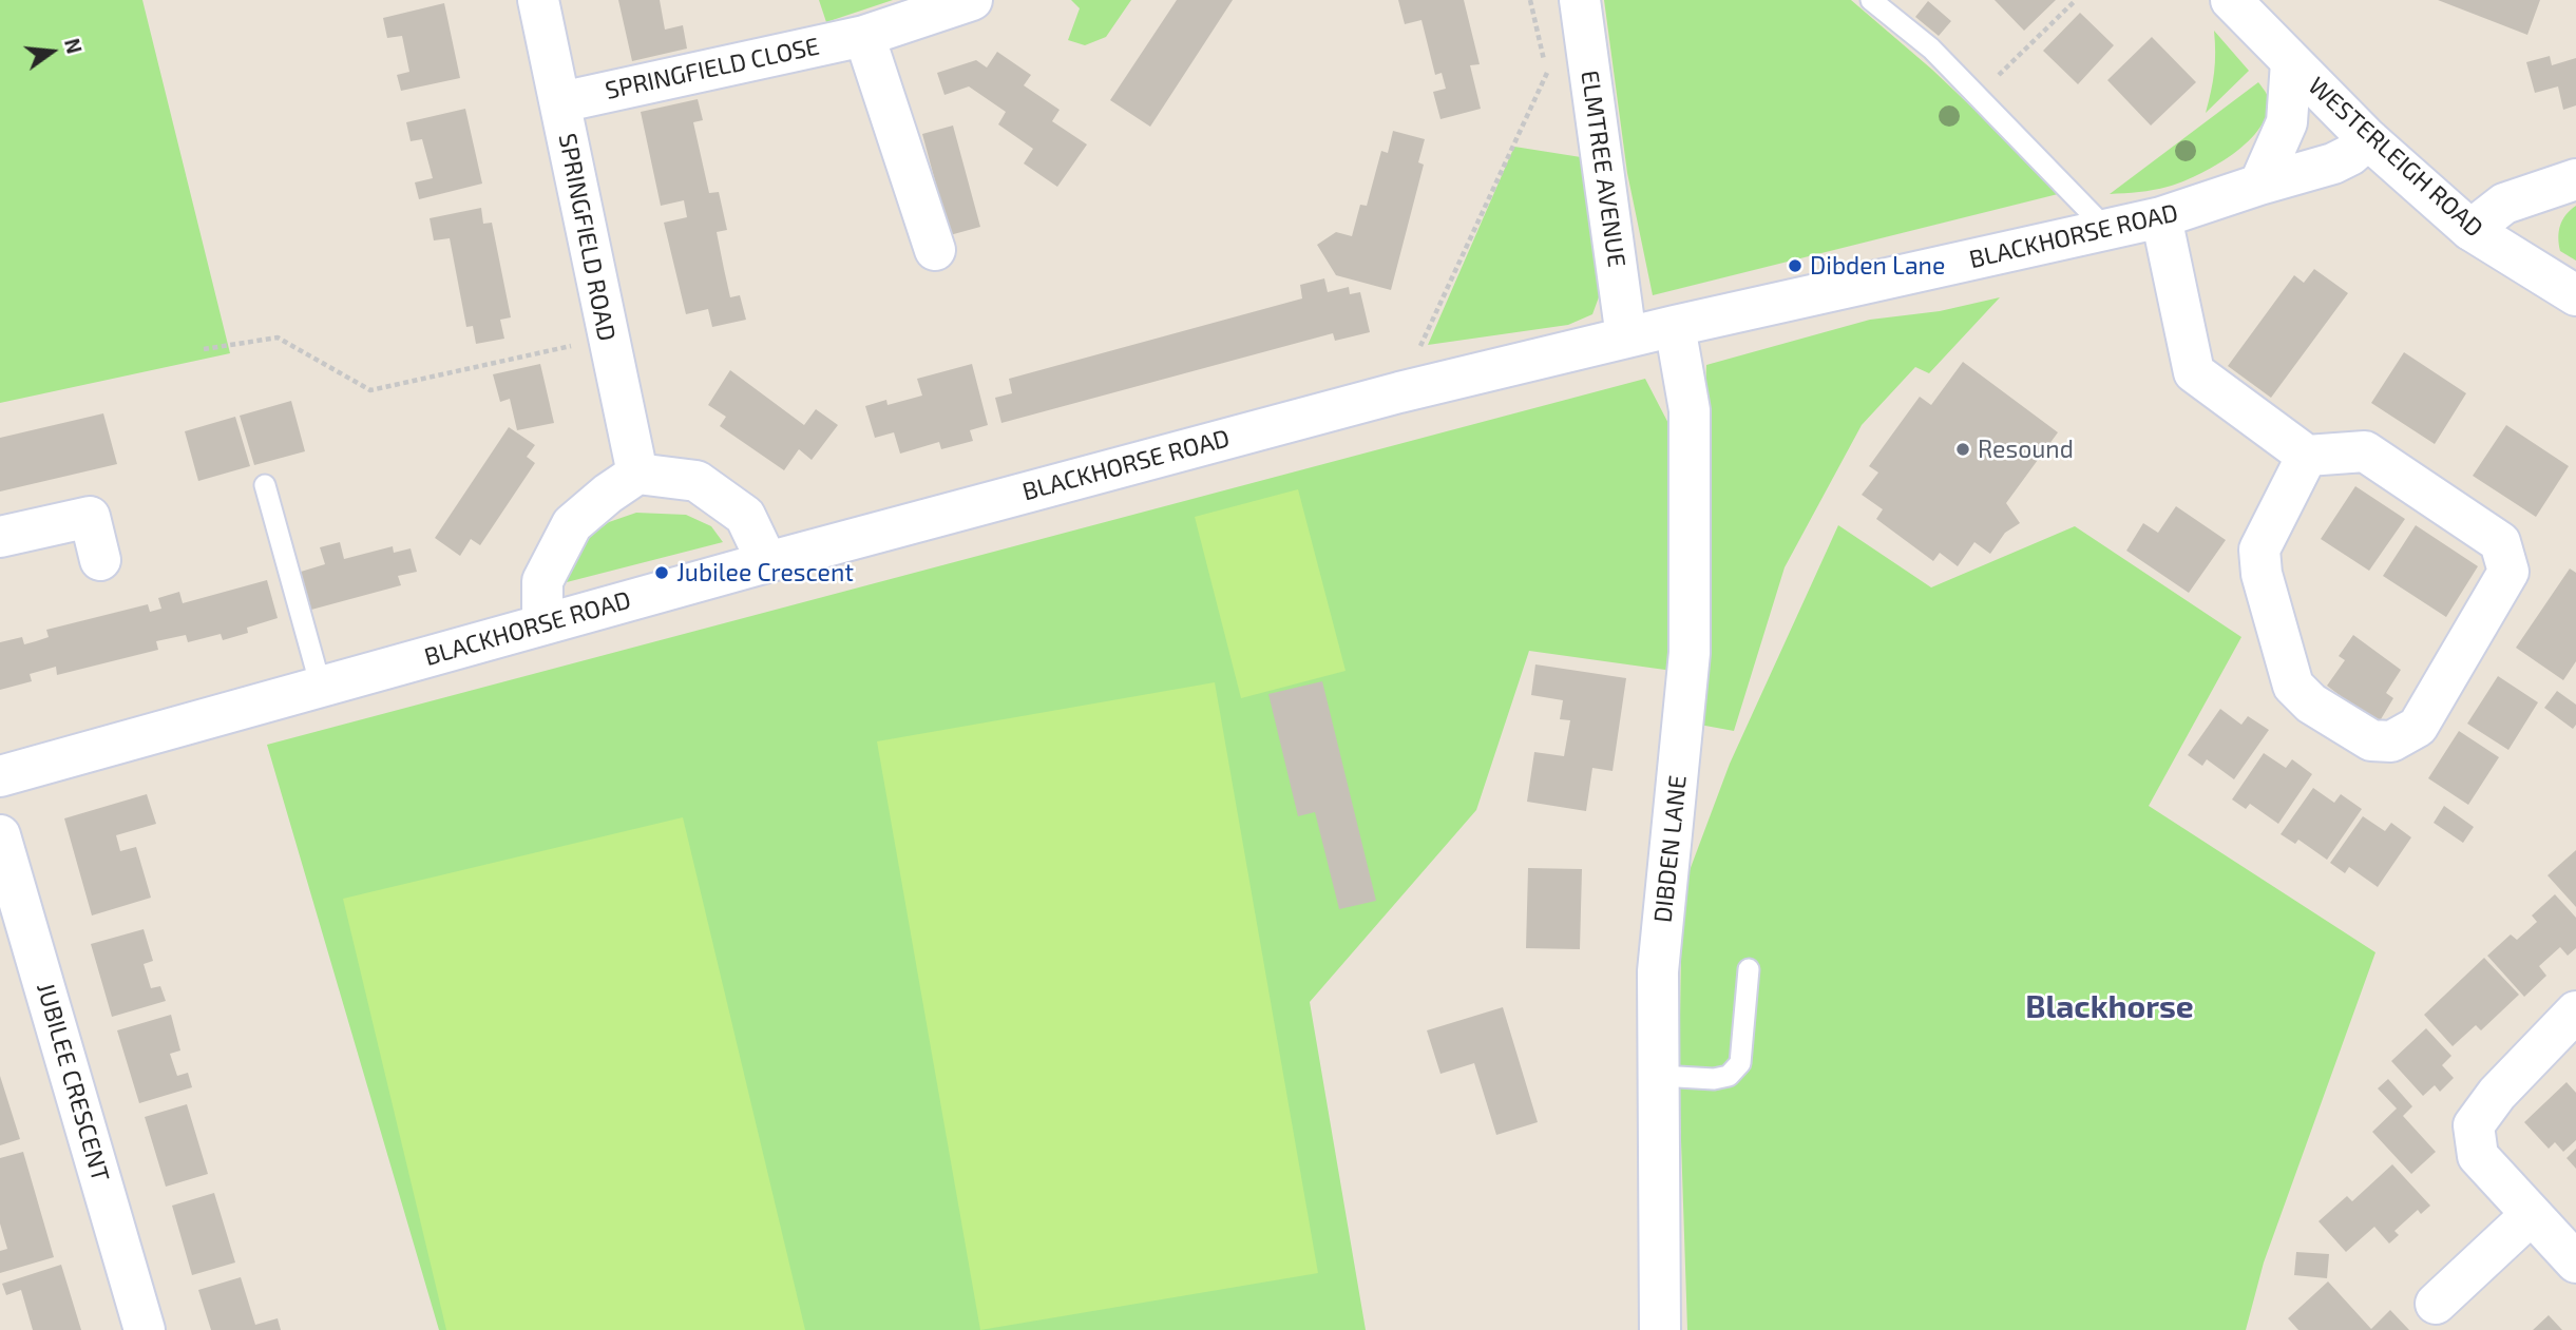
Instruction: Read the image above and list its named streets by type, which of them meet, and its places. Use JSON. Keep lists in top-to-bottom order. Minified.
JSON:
{"streets":{"street":["SPRINGFIELD CLOSE","WESTERLEIGH ROAD","ELMTREE AVENUE","BLACKHORSE ROAD","SPRINGFIELD ROAD","DIBDEN LANE","JUBILEE CRESCENT"]},"crossings":[["SPRINGFIELD CLOSE","SPRINGFIELD ROAD"],["WESTERLEIGH ROAD","BLACKHORSE ROAD"],["ELMTREE AVENUE","BLACKHORSE ROAD"],["BLACKHORSE ROAD","DIBDEN LANE"]],"districts":["Blackhorse"],"places":["Dibden Lane","Resound","Jubilee Crescent"],"north":"right"}
